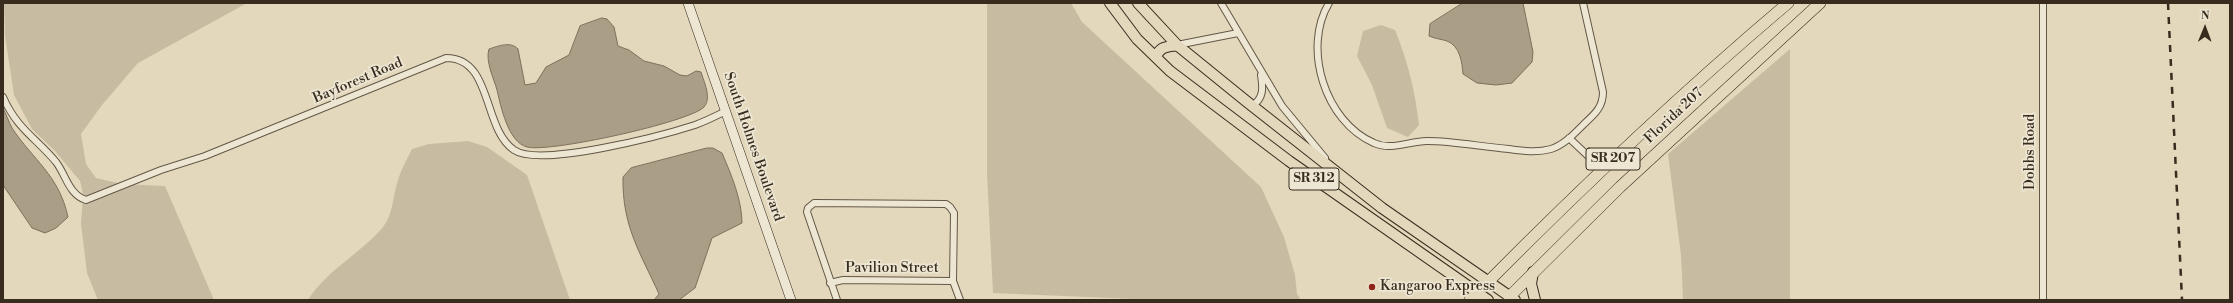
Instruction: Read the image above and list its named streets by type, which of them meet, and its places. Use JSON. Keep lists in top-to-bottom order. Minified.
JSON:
{"streets":{"highway":["Florida 207","SR 207"],"main road":["South Holmes Boulevard","SR 312"],"street":["Bayforest Road","Dobbs Road","Pavilion Street"]},"crossings":[["Bayforest Road","South Holmes Boulevard"],["Florida 207","SR 312"],["SR 207","SR 312"]],"places":["Kangaroo Express"],"north":"top"}
